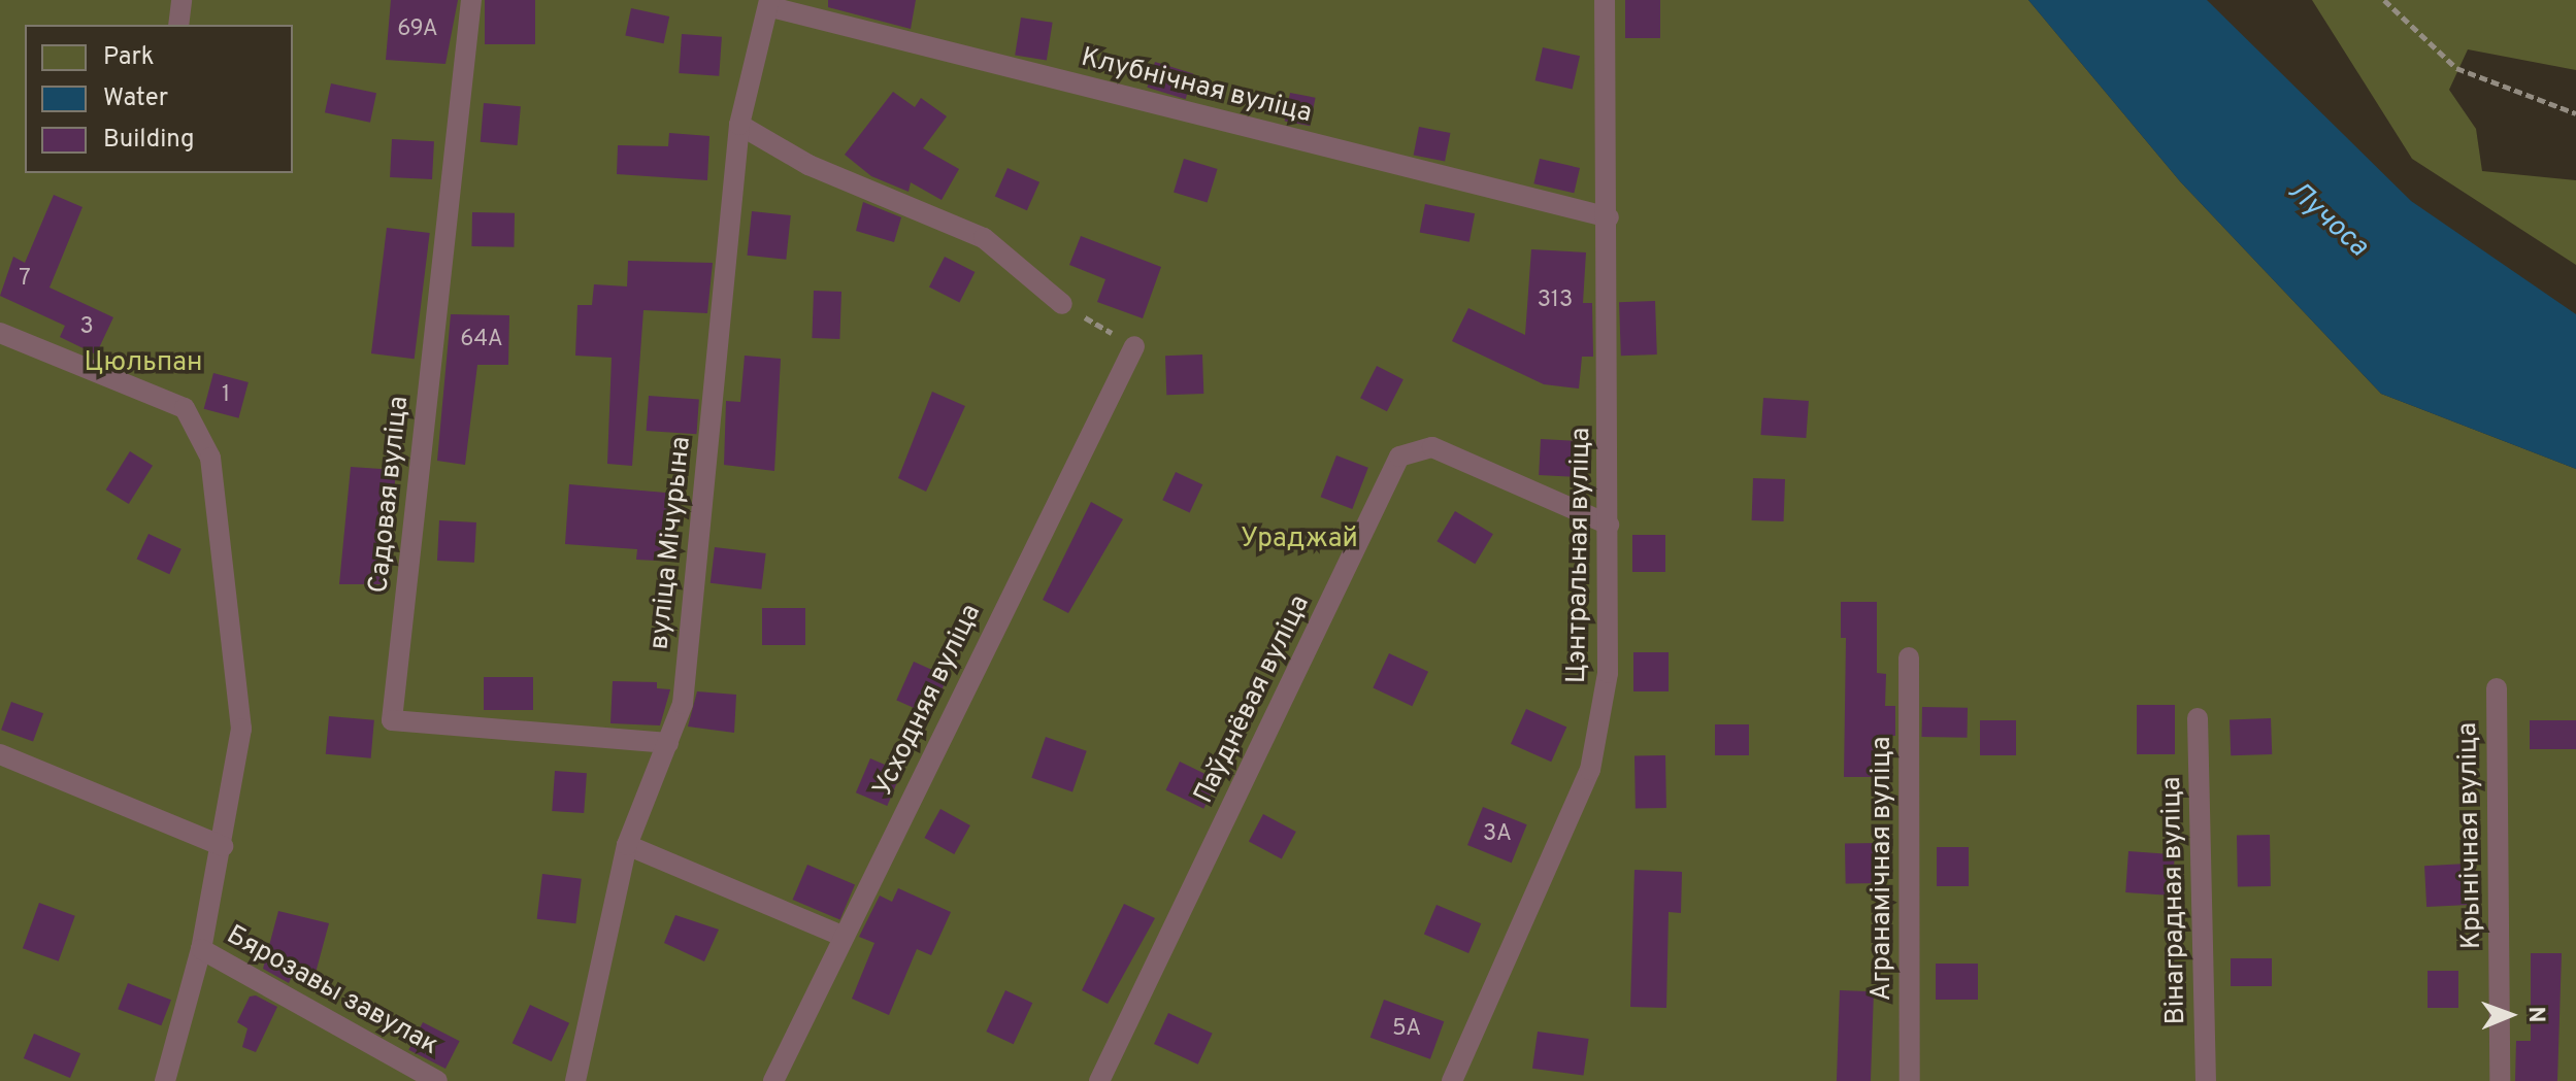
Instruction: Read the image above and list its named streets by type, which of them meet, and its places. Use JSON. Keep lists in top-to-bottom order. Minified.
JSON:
{"streets":{"lane":["Клубнічная вуліца","Садовая вуліца","вуліца Мічурына","Цэнтральная вуліца","Паўднёвая вуліца","Усходняя вуліца","Крынічная вуліца","Агранамічная вуліца","Вінаградная вуліца","Бярозавы завулак"]},"crossings":[["Клубнічная вуліца","вуліца Мічурына"],["Клубнічная вуліца","Цэнтральная вуліца"],["Садовая вуліца","вуліца Мічурына"],["Цэнтральная вуліца","Паўднёвая вуліца"]],"water":["Лучоса"],"parks":["Цюльпан","Ураджай"],"house_numbers":["69А","7","313","3","64А","1","3А","5А"],"legend":["Park","Water","Building"],"north":"right"}
